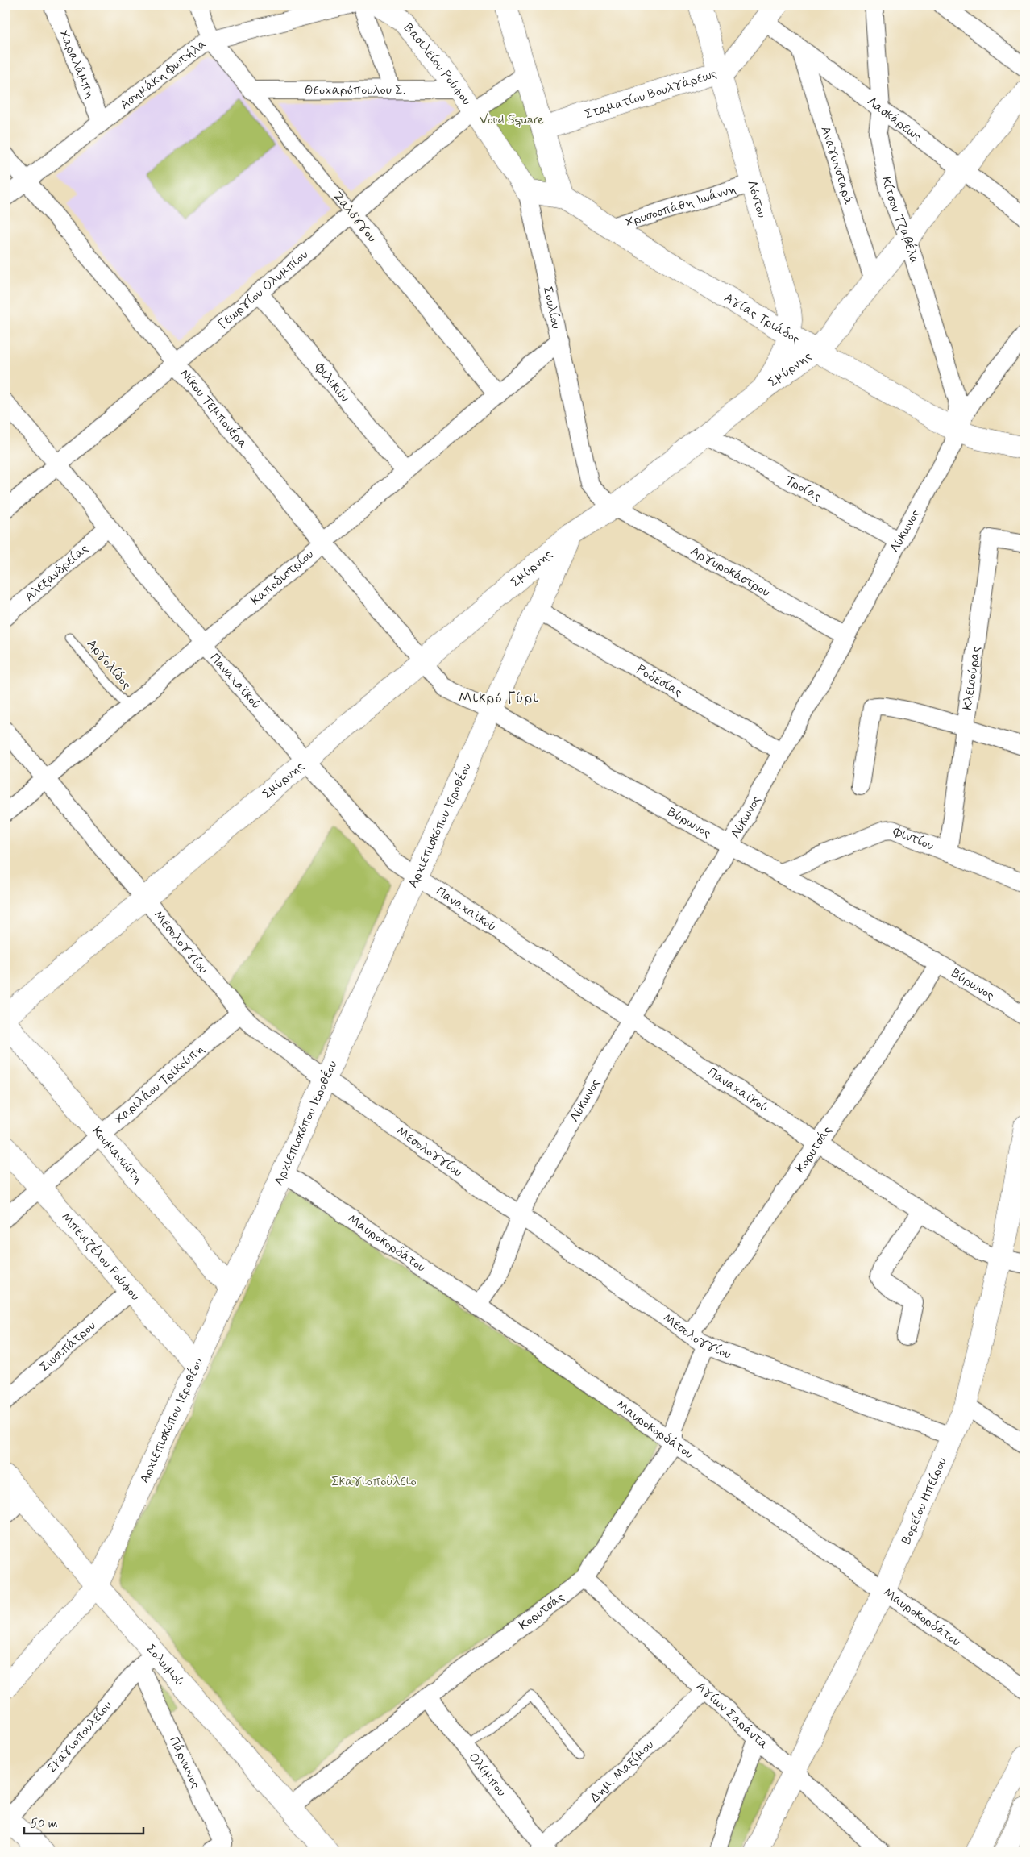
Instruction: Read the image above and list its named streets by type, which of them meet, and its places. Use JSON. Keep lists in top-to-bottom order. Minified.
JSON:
{"streets":{"street":["Χαραλάμπη","Βασιλείου Ρούφου","Ασημάκη Φωτήλα","Θεοχαρόπουλου Σ.","Σταματίου Βουλγάρεως","Λασκάρεως","Αναγωνσταρά","Λόντου","Χρυσοσπάθη Ιωάννη","Ζαλόγγου","Κίτσου Τζαβέλα","Γεωργίου Ολυμπίου","Σουλίου","Αγίας Τριάδος","Σμύρνης","Φιλικών","Νίκου Τεμπονέρα","Τροίας","Λύκωνος","Αργυροκάστρου","Αλεξανδρείας","Καποδιστρίου","Κλεισούρας","Ροδεσίας","Παναχαϊκού","Βύρωνος","Αρχιεπισκόπου Ιεροθέου","Φιντίου","Μεσολογγίου","Χαριλάου Τρικούπη","Κορυτσάς","Κουμανιώτη","Μαυροκορδάτου","Μπενιζέλου Ρούφου","Σωσιπάτρου","Βορείου Ηπείρου","Σολωμού","Αγίων Σαράντα","Σκαγιοπουλείου","Πάρνωνος","Δημ. Μαξίμου","Ολύμπου"],"lane":["Αργολίδος"]},"crossings":[["Χαραλάμπη","Ασημάκη Φωτήλα"],["Βασιλείου Ρούφου","Θεοχαρόπουλου Σ."],["Βασιλείου Ρούφου","Γεωργίου Ολυμπίου"],["Βασιλείου Ρούφου","Σουλίου"],["Ασημάκη Φωτήλα","Ζαλόγγου"],["Ασημάκη Φωτήλα","Νίκου Τεμπονέρα"],["Θεοχαρόπουλου Σ.","Ζαλόγγου"],["Σταματίου Βουλγάρεως","Λασκάρεως"],["Σταματίου Βουλγάρεως","Λόντου"],["Λασκάρεως","Αναγωνσταρά"],["Λασκάρεως","Κίτσου Τζαβέλα"],["Λασκάρεως","Σμύρνης"],["Αναγωνσταρά","Σμύρνης"],["Λόντου","Χρυσοσπάθη Ιωάννη"],["Λόντου","Αγίας Τριάδος"],["Λόντου","Σμύρνης"],["Χρυσοσπάθη Ιωάννη","Αγίας Τριάδος"],["Ζαλόγγου","Γεωργίου Ολυμπίου"],["Ζαλόγγου","Καποδιστρίου"],["Κίτσου Τζαβέλα","Αγίας Τριάδος"],["Κίτσου Τζαβέλα","Σμύρνης"],["Κίτσου Τζαβέλα","Λύκωνος"],["Γεωργίου Ολυμπίου","Σουλίου"],["Γεωργίου Ολυμπίου","Φιλικών"],["Γεωργίου Ολυμπίου","Νίκου Τεμπονέρα"],["Γεωργίου Ολυμπίου","Παναχαϊκού"],["Σουλίου","Αγίας Τριάδος"],["Σουλίου","Σμύρνης"],["Σουλίου","Αργυροκάστρου"],["Σουλίου","Καποδιστρίου"],["Αγίας Τριάδος","Σμύρνης"],["Αγίας Τριάδος","Λύκωνος"],["Σμύρνης","Νίκου Τεμπονέρα"],["Σμύρνης","Τροίας"],["Σμύρνης","Αργυροκάστρου"],["Σμύρνης","Παναχαϊκού"],["Σμύρνης","Βύρωνος"],["Σμύρνης","Αρχιεπισκόπου Ιεροθέου"],["Σμύρνης","Μεσολογγίου"],["Φιλικών","Καποδιστρίου"],["Νίκου Τεμπονέρα","Καποδιστρίου"],["Νίκου Τεμπονέρα","Βύρωνος"],["Τροίας","Λύκωνος"],["Λύκωνος","Αργυροκάστρου"],["Λύκωνος","Ροδεσίας"],["Λύκωνος","Παναχαϊκού"],["Λύκωνος","Βύρωνος"],["Λύκωνος","Μεσολογγίου"],["Λύκωνος","Μαυροκορδάτου"],["Αλεξανδρείας","Παναχαϊκού"],["Καποδιστρίου","Αργολίδος"],["Καποδιστρίου","Παναχαϊκού"],["Καποδιστρίου","Μεσολογγίου"],["Κλεισούρας","Φιντίου"],["Ροδεσίας","Αρχιεπισκόπου Ιεροθέου"],["Παναχαϊκού","Αρχιεπισκόπου Ιεροθέου"],["Παναχαϊκού","Κορυτσάς"],["Παναχαϊκού","Βορείου Ηπείρου"],["Βύρωνος","Αρχιεπισκόπου Ιεροθέου"],["Βύρωνος","Φιντίου"],["Βύρωνος","Κορυτσάς"],["Αρχιεπισκόπου Ιεροθέου","Μεσολογγίου"],["Αρχιεπισκόπου Ιεροθέου","Κουμανιώτη"],["Αρχιεπισκόπου Ιεροθέου","Μαυροκορδάτου"],["Αρχιεπισκόπου Ιεροθέου","Μπενιζέλου Ρούφου"],["Αρχιεπισκόπου Ιεροθέου","Σολωμού"],["Μεσολογγίου","Χαριλάου Τρικούπη"],["Μεσολογγίου","Κορυτσάς"],["Μεσολογγίου","Βορείου Ηπείρου"],["Χαριλάου Τρικούπη","Κουμανιώτη"],["Χαριλάου Τρικούπη","Μπενιζέλου Ρούφου"],["Κορυτσάς","Μαυροκορδάτου"],["Κορυτσάς","Σολωμού"],["Κορυτσάς","Αγίων Σαράντα"],["Κορυτσάς","Ολύμπου"],["Μαυροκορδάτου","Βορείου Ηπείρου"],["Μπενιζέλου Ρούφου","Σωσιπάτρου"],["Βορείου Ηπείρου","Αγίων Σαράντα"],["Σολωμού","Σκαγιοπουλείου"],["Σολωμού","Πάρνωνος"],["Αγίων Σαράντα","Δημ. Μαξίμου"],["Σκαγιοπουλείου","Πάρνωνος"],["Δημ. Μαξίμου","Ολύμπου"]],"districts":["Μικρό Γύρι"],"parks":["Voud Square","Σκαγιοπούλειο"],"scale_bar":"50 m"}
